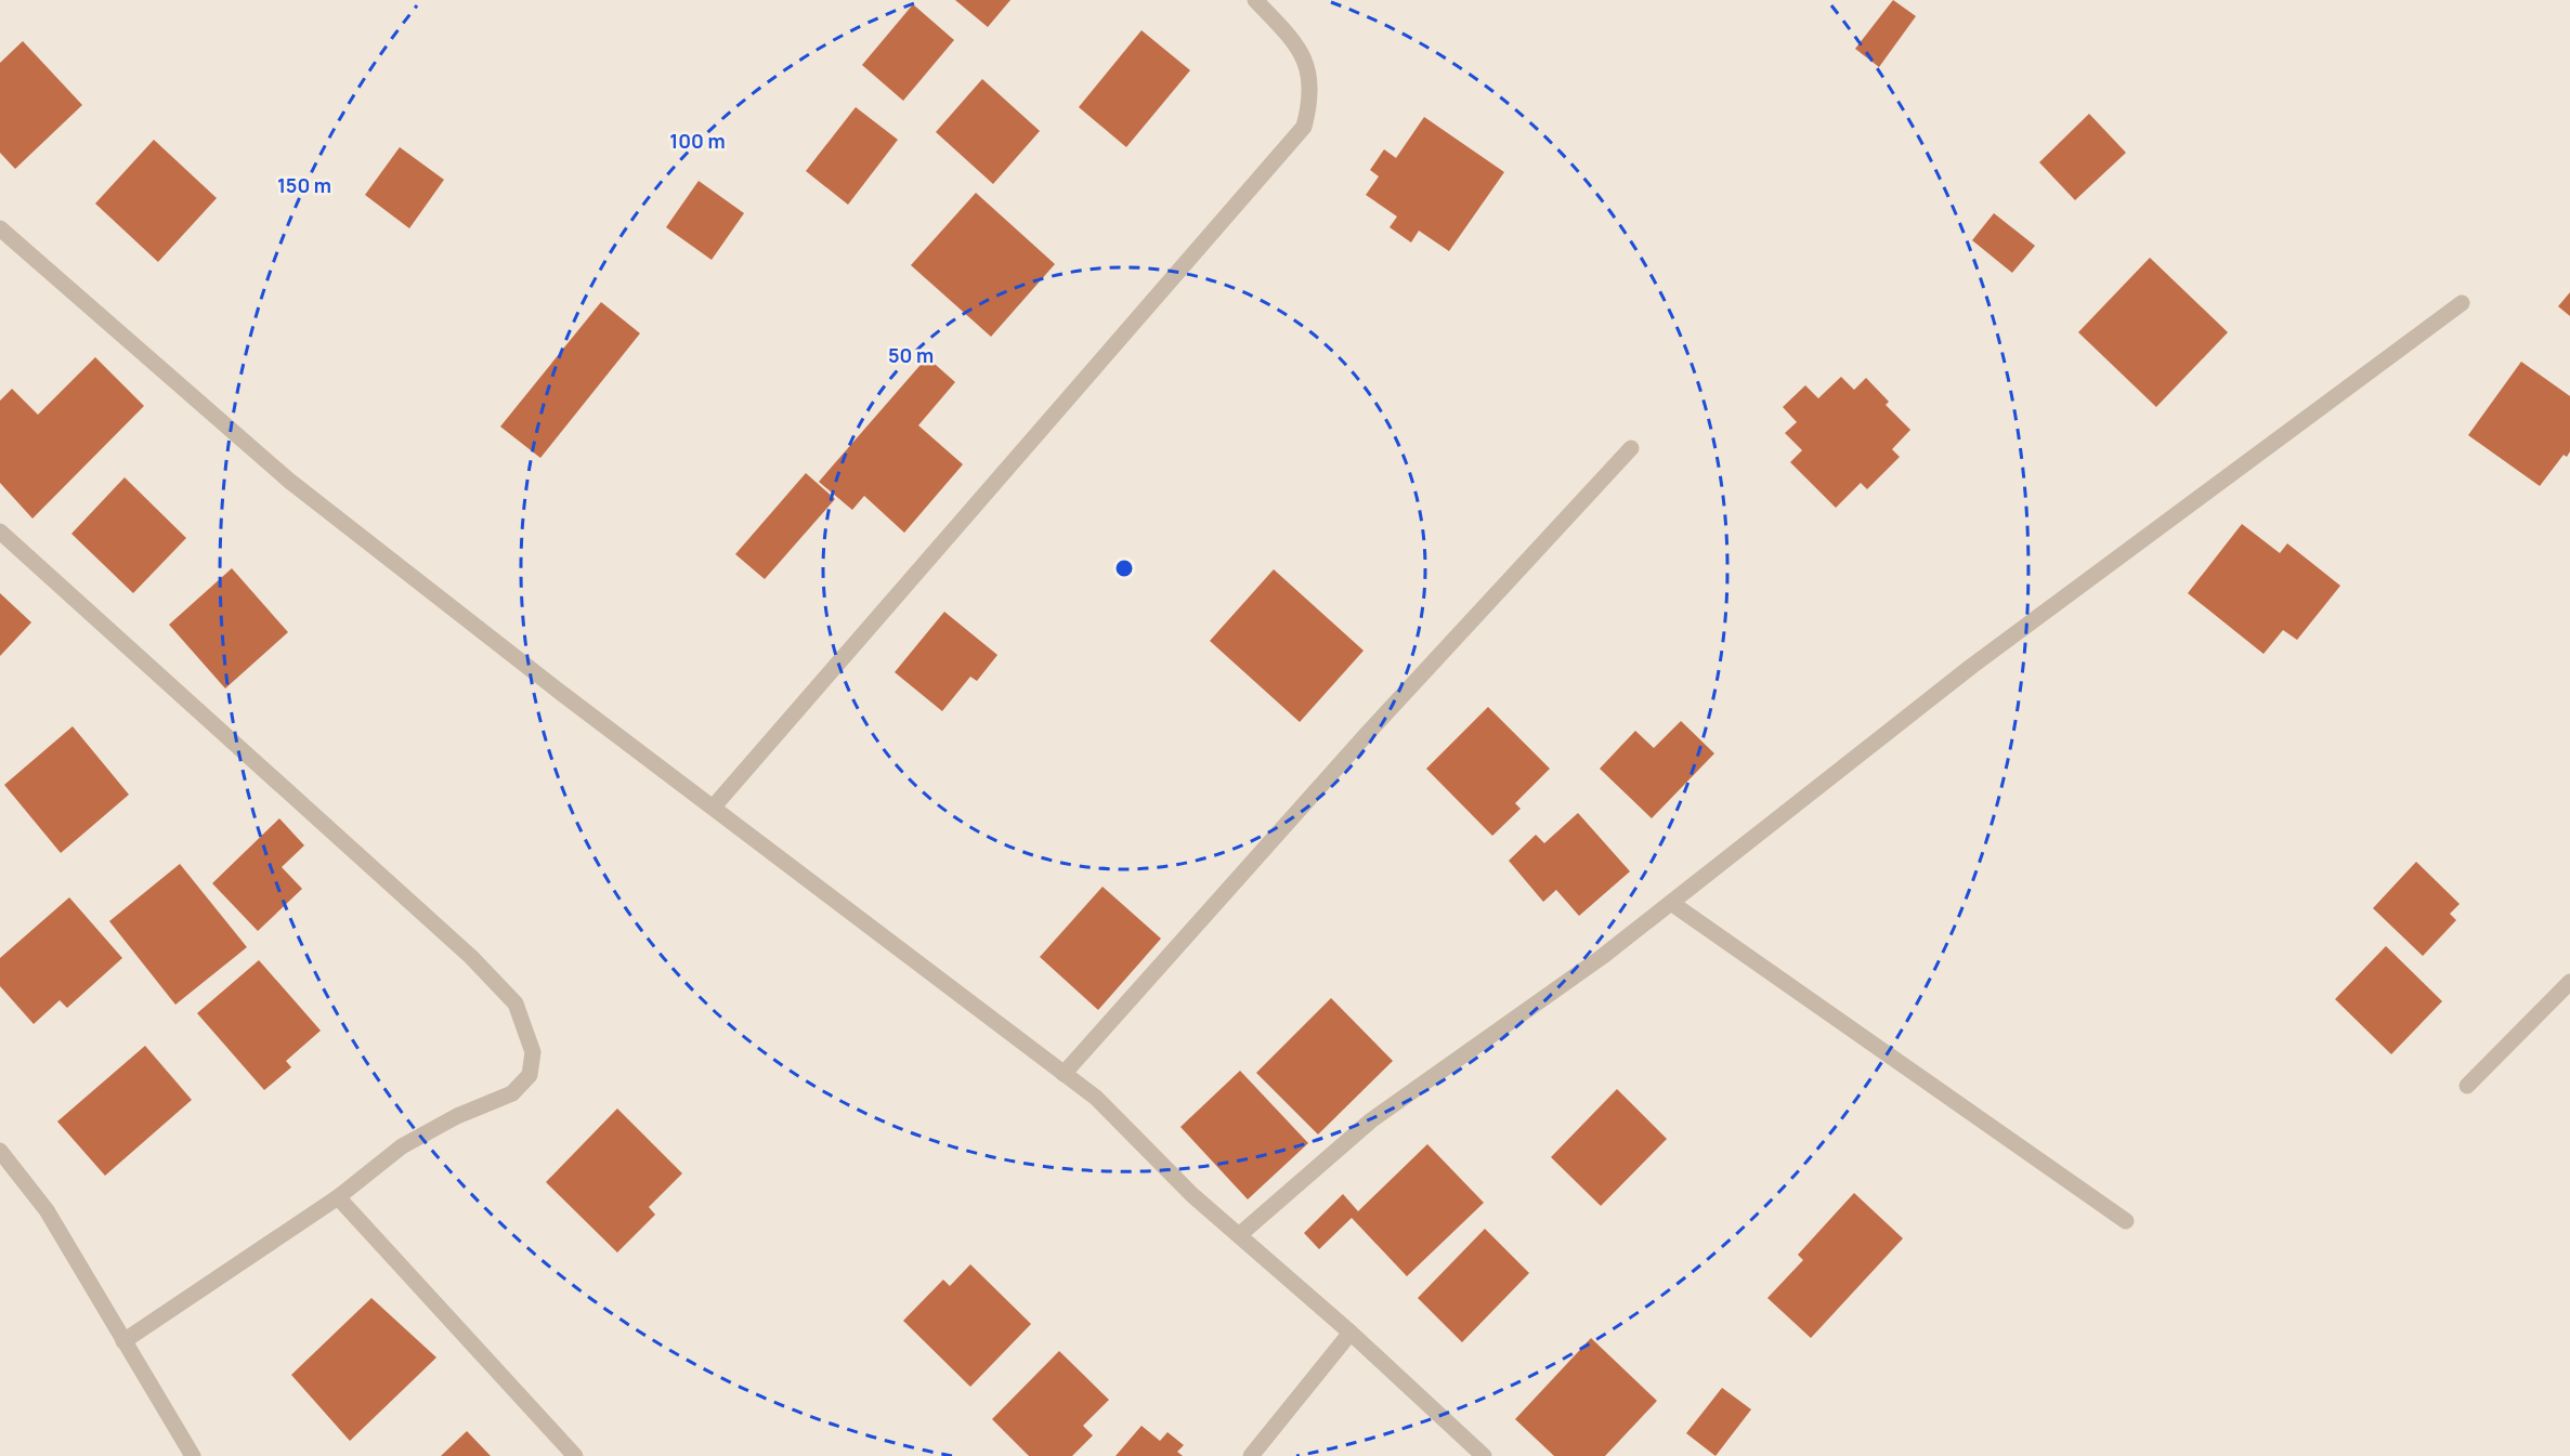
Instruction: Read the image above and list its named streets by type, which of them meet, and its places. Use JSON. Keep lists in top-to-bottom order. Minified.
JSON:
{"rings":["100 m","150 m","50 m"]}
